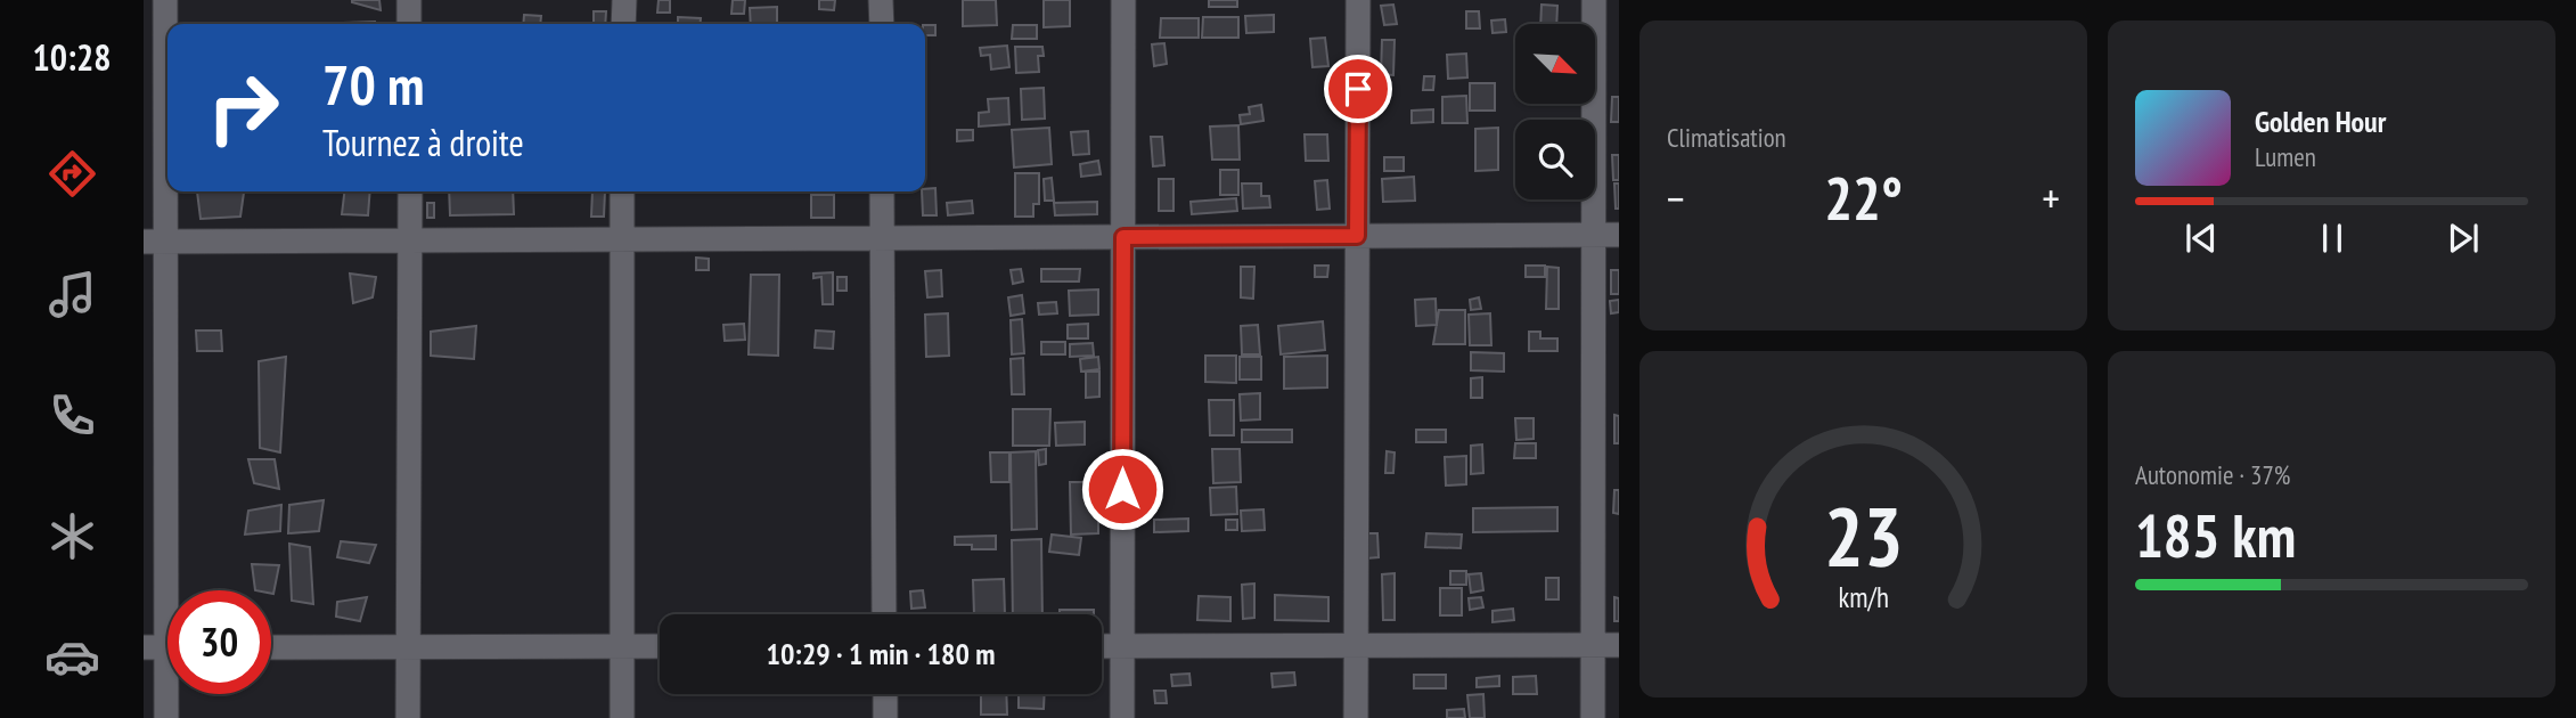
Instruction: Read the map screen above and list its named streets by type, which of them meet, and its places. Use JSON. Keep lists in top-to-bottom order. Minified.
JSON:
{"north":"bottom right","page":{"tabs":"10:28","tile":["Climatisation",["Autonomie · 37%","185 km"]],"turn":["70 m","Tournez à droite"],"song":["Golden Hour","Lumen"],"heat":["−","22°","+"],"limit":"30","trip":"10:29 · 1 min · 180 m","gauge":["23","km/h"]}}
